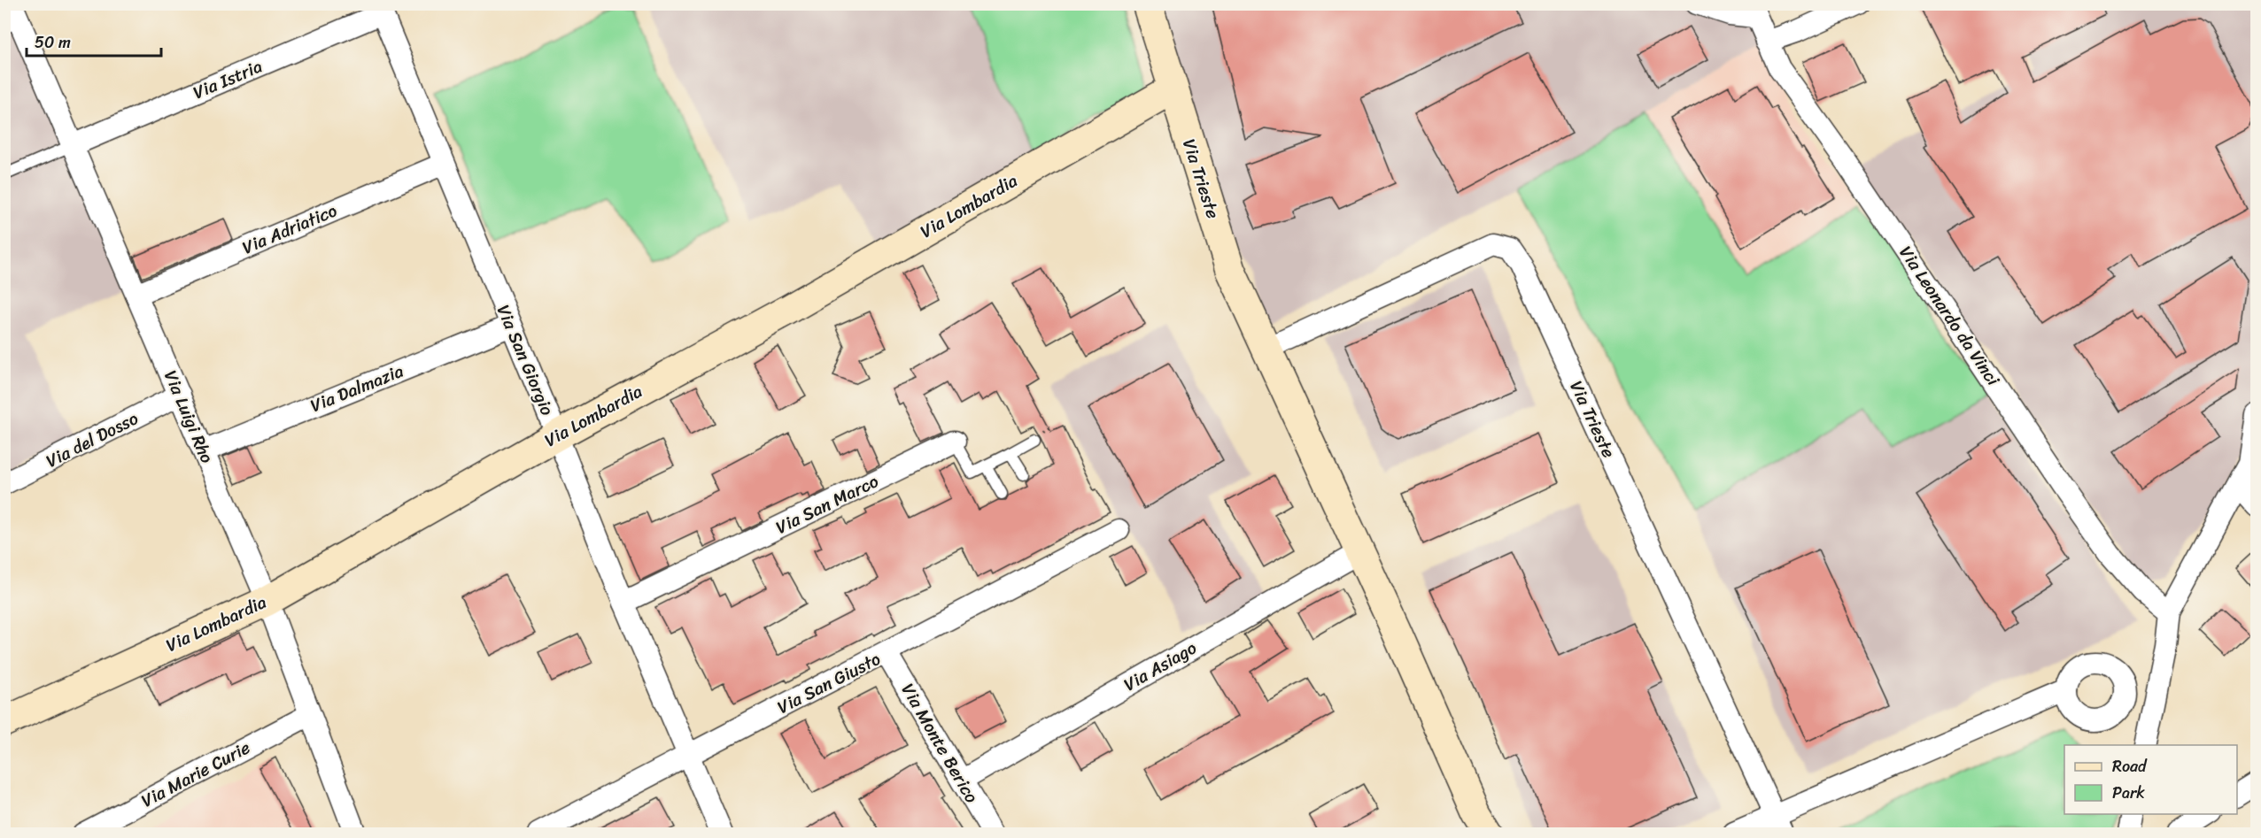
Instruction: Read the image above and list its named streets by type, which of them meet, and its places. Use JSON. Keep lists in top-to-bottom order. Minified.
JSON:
{"streets":{"street":["Via Istria","Via Trieste","Via Lombardia","Via Adriatico","Via Leonardo da Vinci","Via San Giorgio","Via Dalmazia","Via Luigi Rho","Via del Dosso","Via San Marco","Via Asiago","Via San Giusto","Via Monte Berico","Via Marie Curie"]},"crossings":[["Via Istria","Via San Giorgio"],["Via Istria","Via Luigi Rho"],["Via Trieste","Via Lombardia"],["Via Trieste","Via Asiago"],["Via Lombardia","Via San Giorgio"],["Via Lombardia","Via Luigi Rho"],["Via Adriatico","Via San Giorgio"],["Via Adriatico","Via Luigi Rho"],["Via San Giorgio","Via Dalmazia"],["Via San Giorgio","Via San Marco"],["Via San Giorgio","Via San Giusto"],["Via Dalmazia","Via Luigi Rho"],["Via Luigi Rho","Via del Dosso"],["Via Luigi Rho","Via Marie Curie"],["Via Asiago","Via Monte Berico"],["Via San Giusto","Via Monte Berico"]],"legend":["Road","Park"],"scale_bar":"50 m"}
